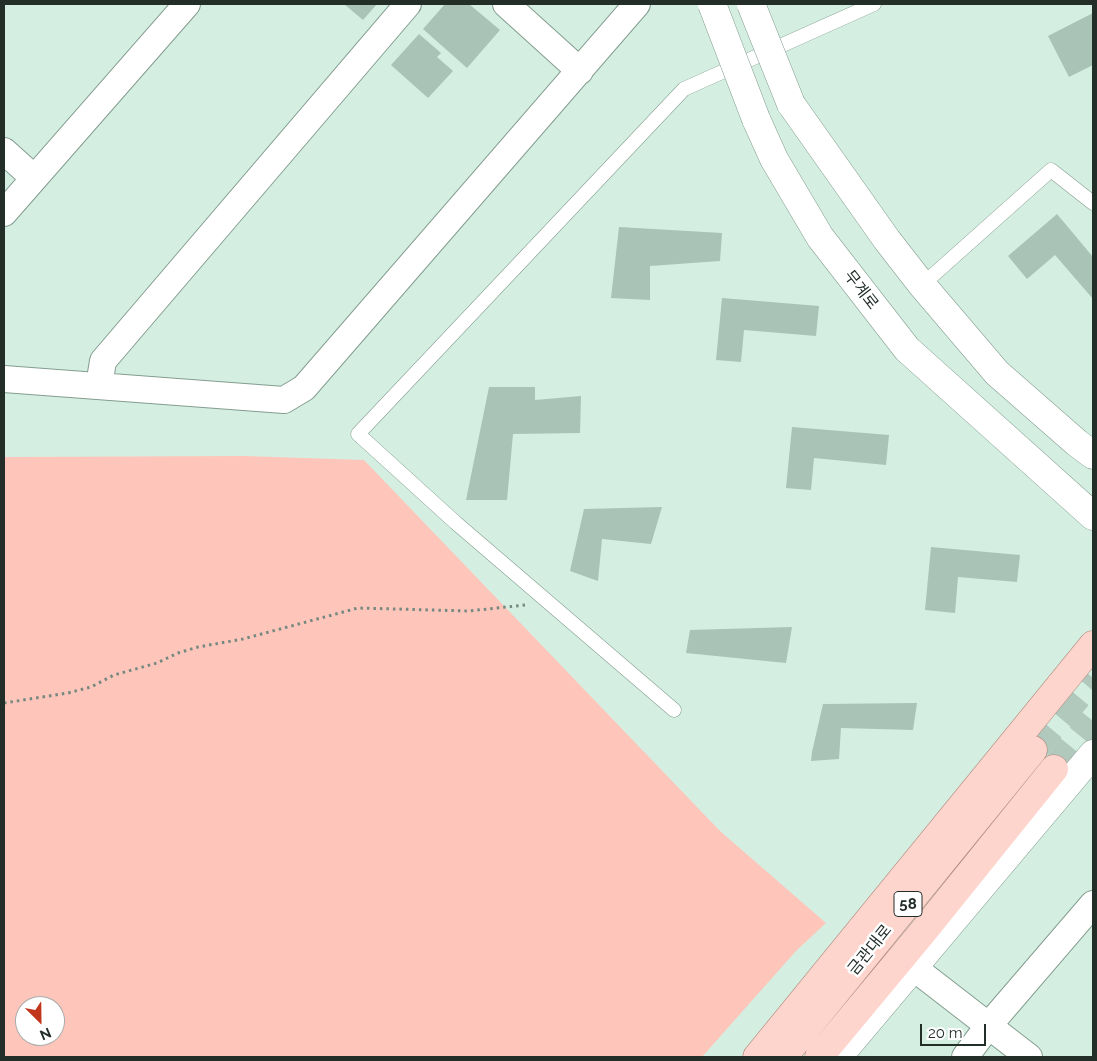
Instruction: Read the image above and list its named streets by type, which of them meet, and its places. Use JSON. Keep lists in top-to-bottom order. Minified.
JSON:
{"streets":{"main road":["무계로","58","금관대로"]},"scale_bar":"20 m","north":"bottom right"}
